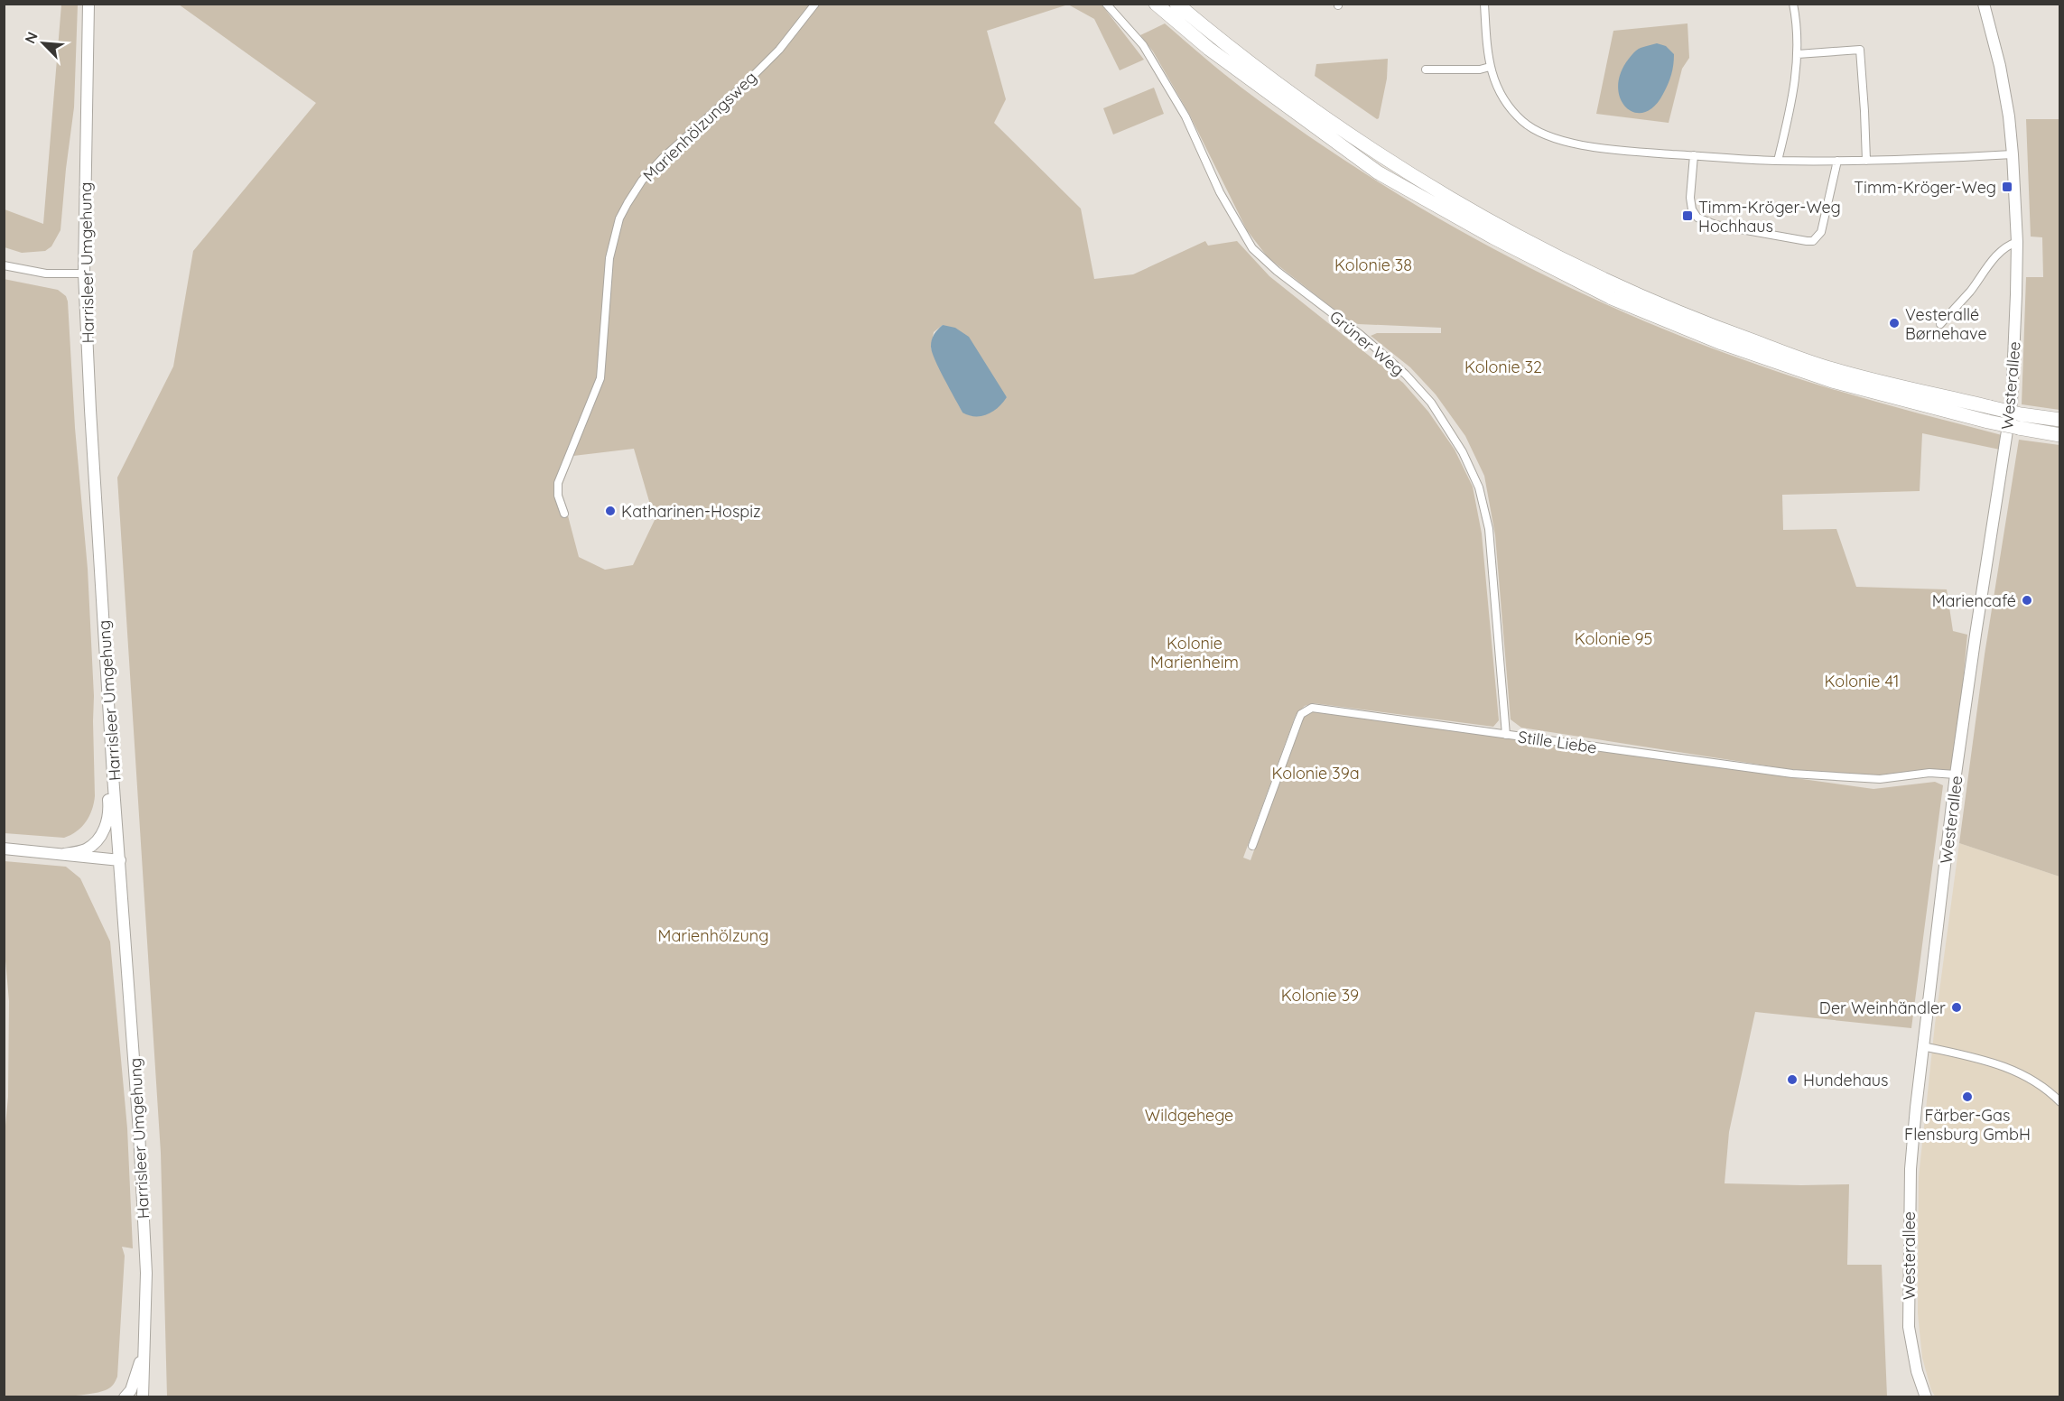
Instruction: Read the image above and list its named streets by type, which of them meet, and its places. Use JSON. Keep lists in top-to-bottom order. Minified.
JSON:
{"streets":{"street":["Marienhölzungsweg","Harrisleer Umgehung","Grüner Weg","Westerallee","Stille Liebe"]},"crossings":[["Grüner Weg","Stille Liebe"],["Westerallee","Stille Liebe"]],"parks":["Kolonie 38","Kolonie 32","Kolonie 95","Kolonie Marienheim","Kolonie 41","Kolonie 39a","Marienhölzung","Kolonie 39","Wildgehege"],"places":{"transit":["Timm-Kröger-Weg","Timm-Kröger-Weg Hochhaus"],"other":["Vesterallé Børnehave","Katharinen-Hospiz","Mariencafé","Der Weinhändler","Hundehaus","Färber-Gas Flensburg GmbH"]},"north":"top left"}
